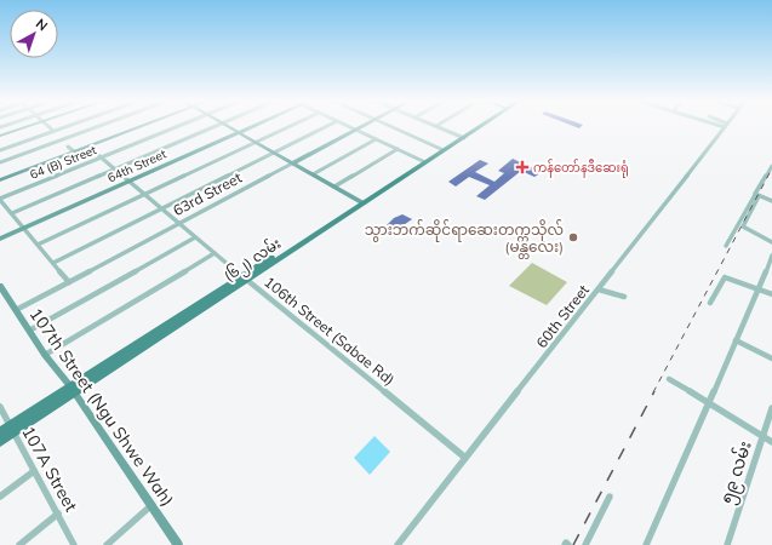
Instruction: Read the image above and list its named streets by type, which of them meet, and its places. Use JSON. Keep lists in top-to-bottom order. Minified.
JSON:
{"streets":{"main road":["(၆၂) လမ်း"],"street":["64 (B) Street","64th Street","63rd Street","60th Street","106th Street (Sabae Rd)","107th Street (Ngu Shwe Wah)","107A Street","၅၉ လမ်း"]},"crossings":[["64 (B) Street","106th Street (Sabae Rd)"],["64th Street","106th Street (Sabae Rd)"],["63rd Street","106th Street (Sabae Rd)"],["63rd Street","107th Street (Ngu Shwe Wah)"],["(၆၂) လမ်း","106th Street (Sabae Rd)"],["(၆၂) လမ်း","107th Street (Ngu Shwe Wah)"],["(၆၂) လမ်း","107A Street"],["60th Street","106th Street (Sabae Rd)"]],"places":{"health":["ကန်တော်နဒီဆေးရုံ"],"other":["သွားဘက်ဆိုင်ရာဆေးတက္ကသိုလ် (မန္တလေး)"]},"north":"top right"}
